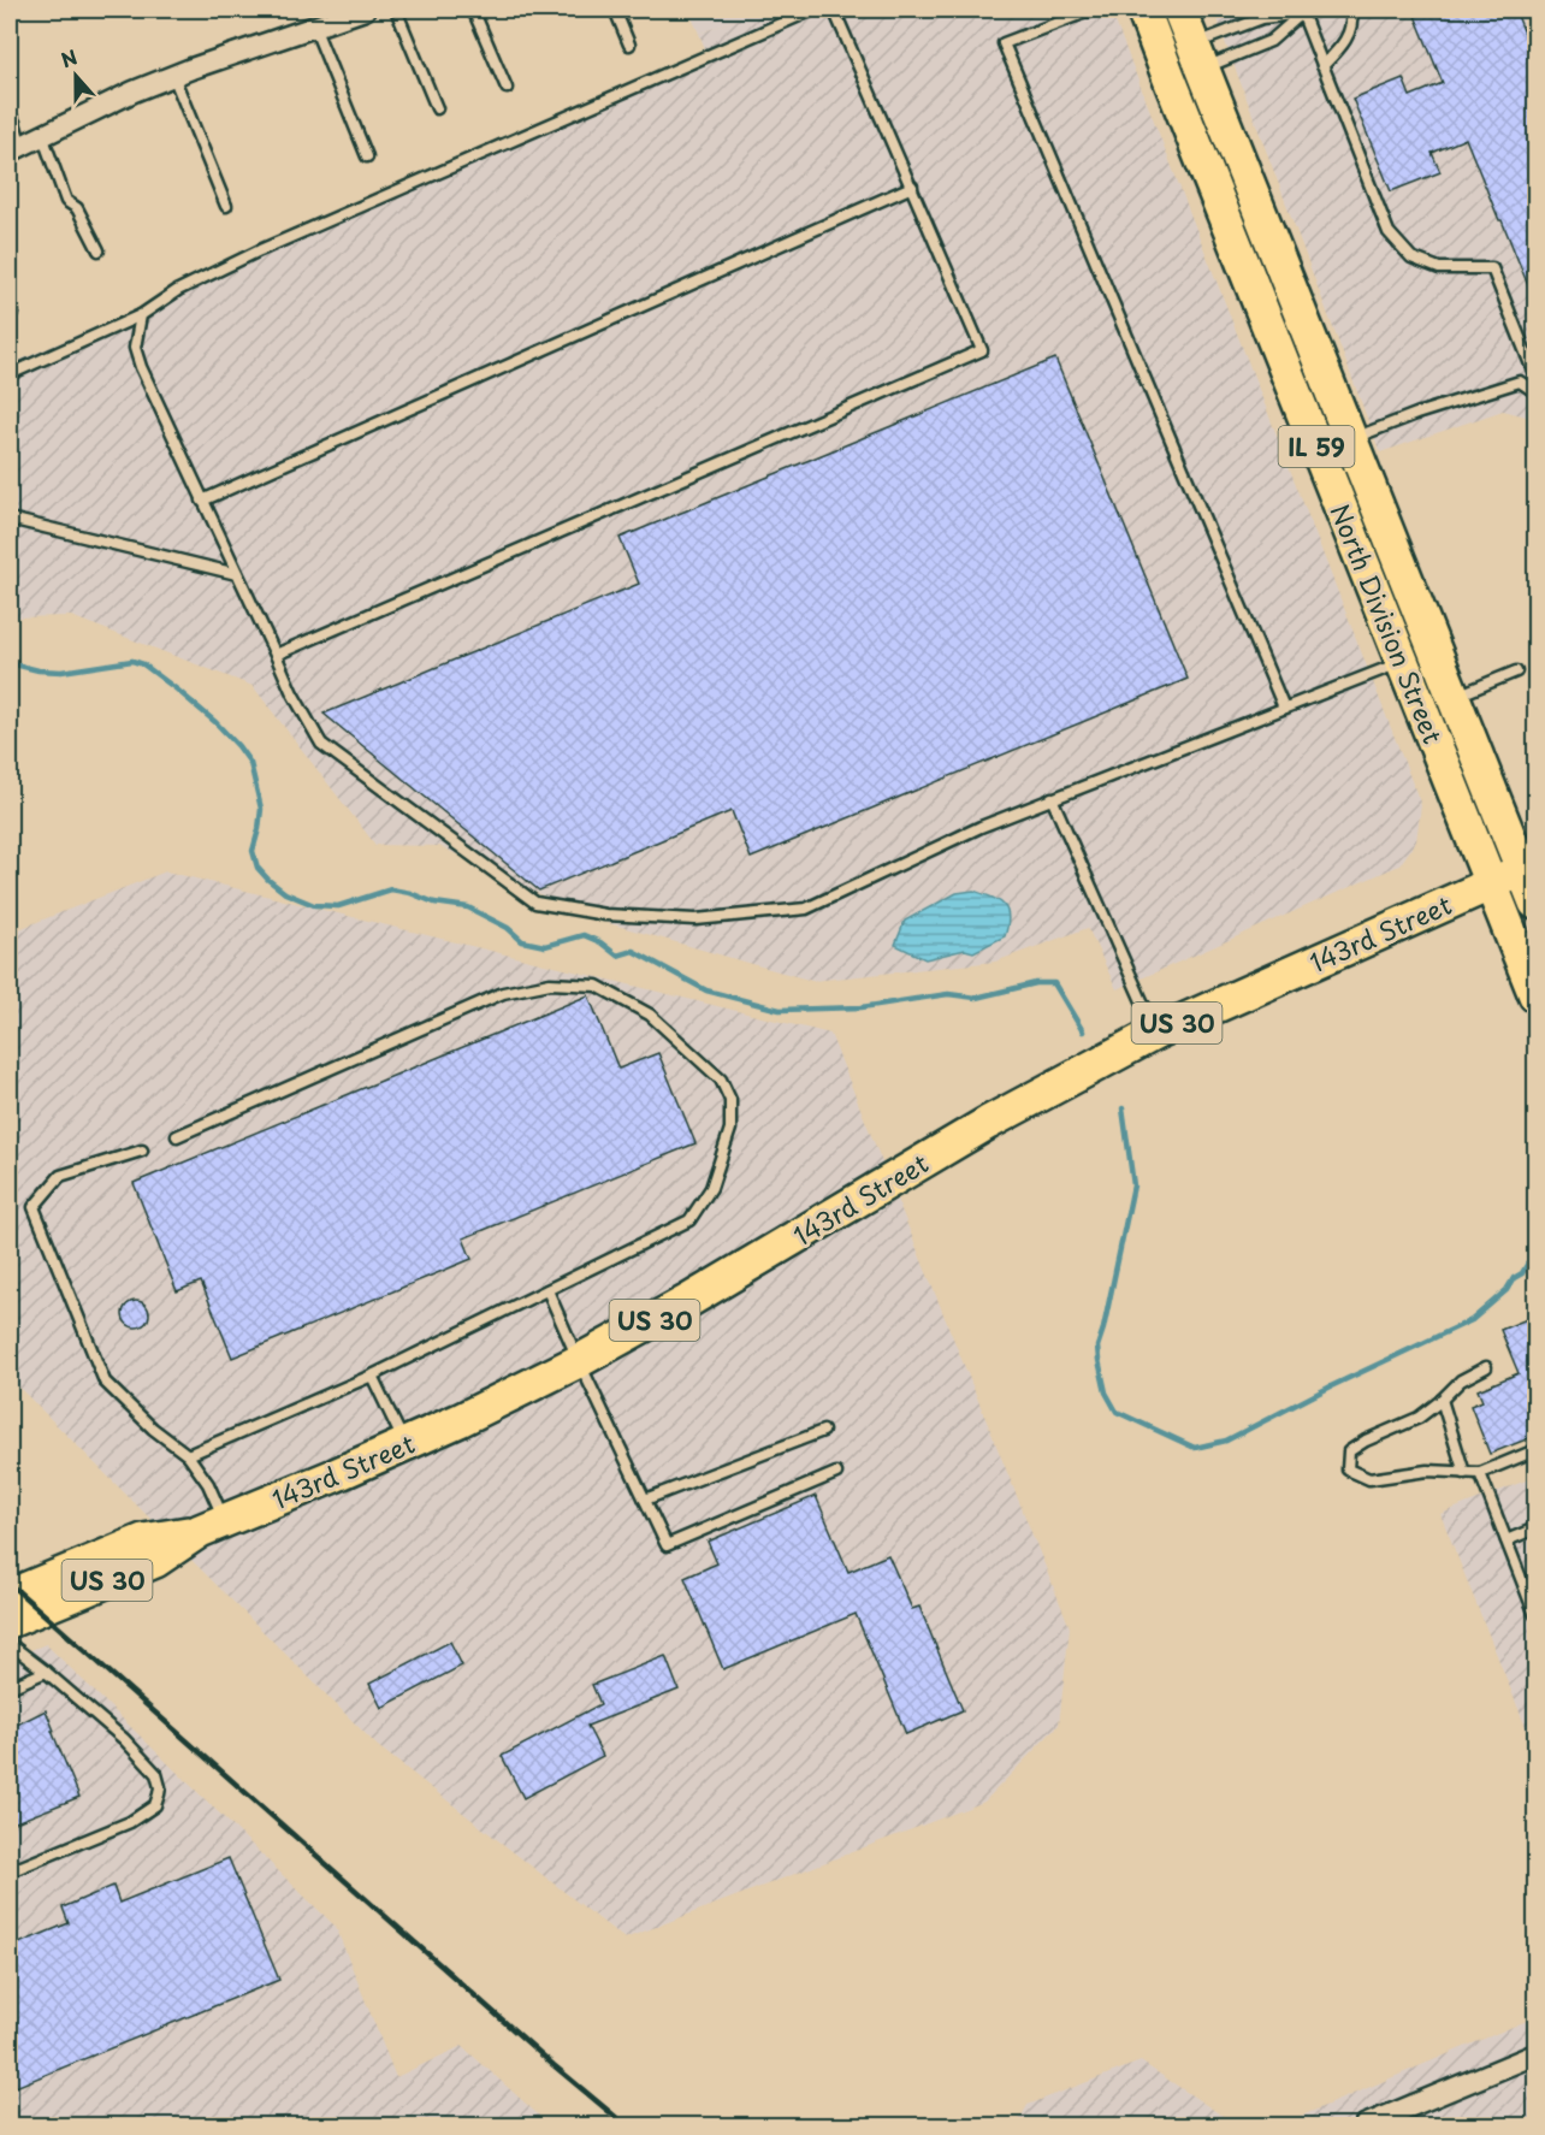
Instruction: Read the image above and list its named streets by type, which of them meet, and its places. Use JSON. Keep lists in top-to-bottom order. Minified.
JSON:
{"streets":{"main road":["IL 59","North Division Street","143rd Street","US 30"]},"crossings":[["North Division Street","143rd Street"]],"north":"top"}
